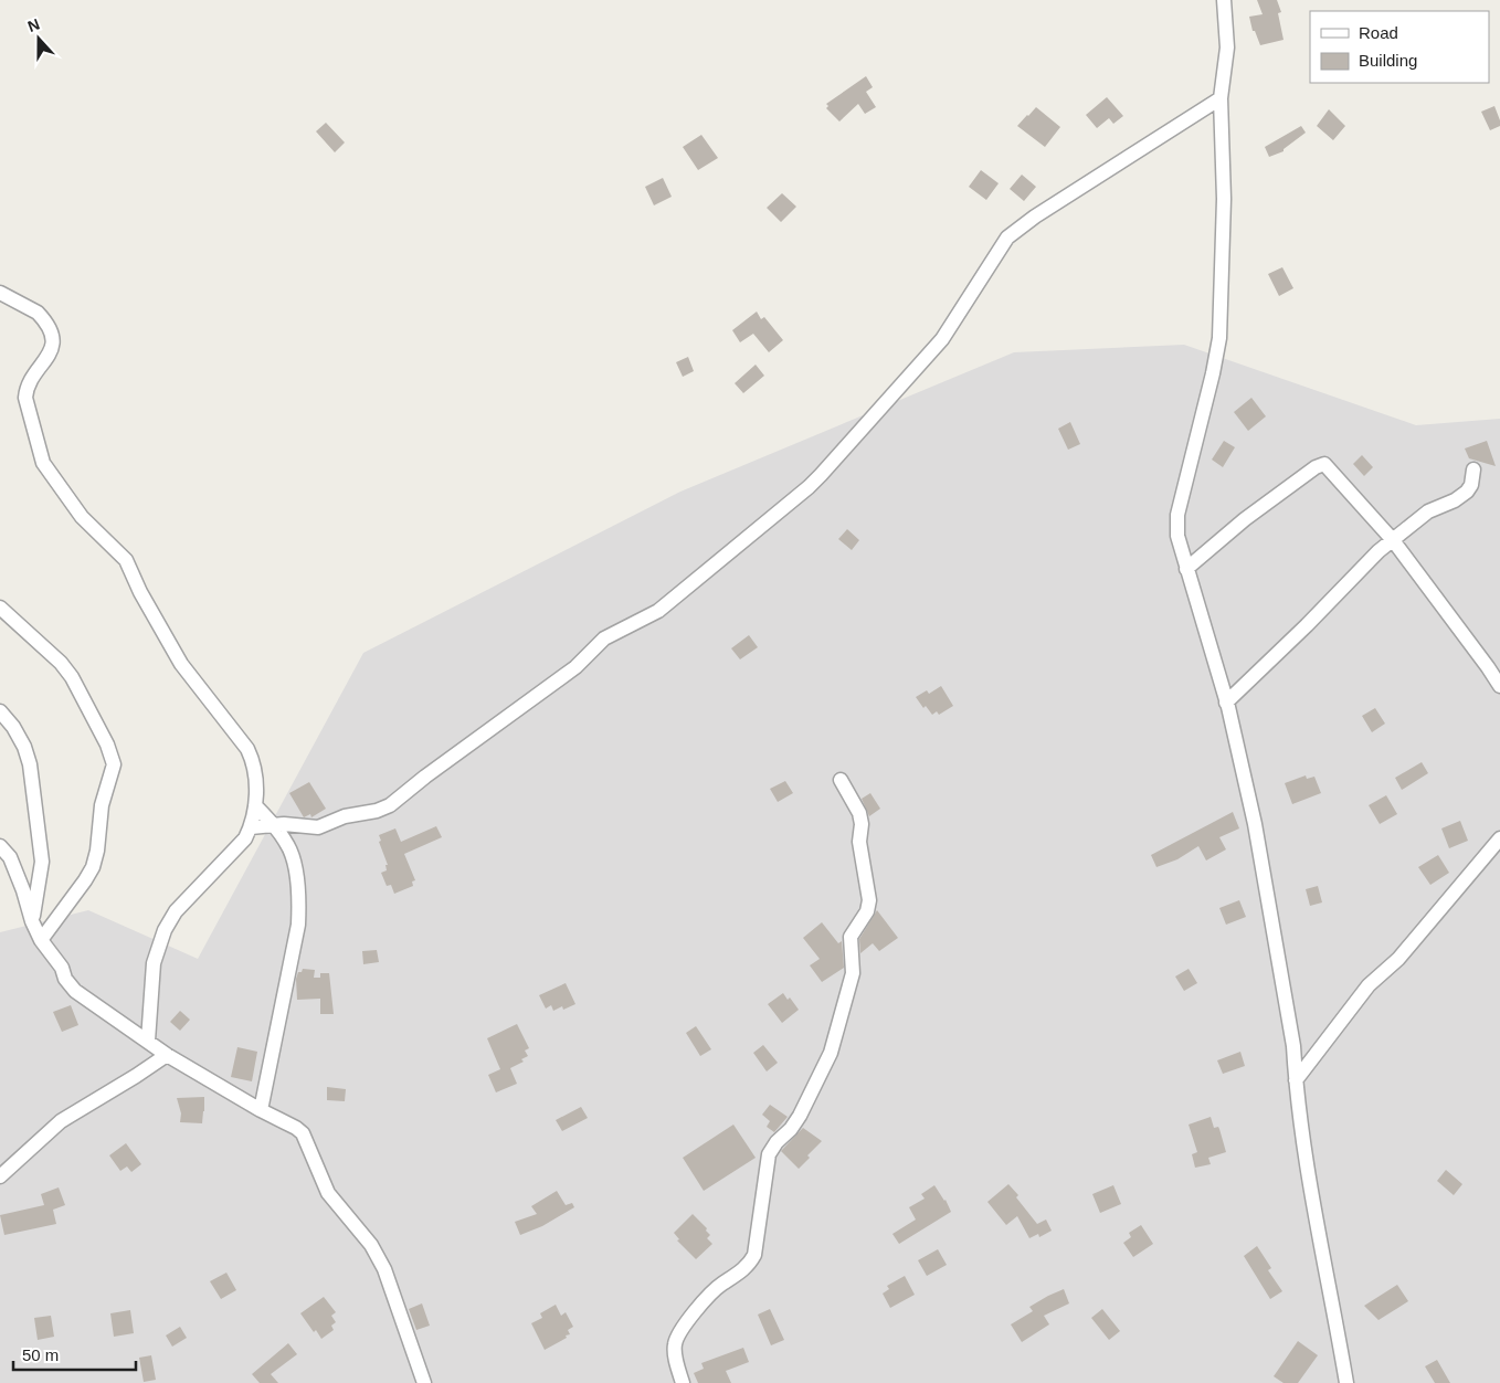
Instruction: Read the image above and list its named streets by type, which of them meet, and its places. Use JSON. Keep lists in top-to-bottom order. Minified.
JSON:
{"legend":["Road","Building"],"scale_bar":"50 m","north":"top"}
